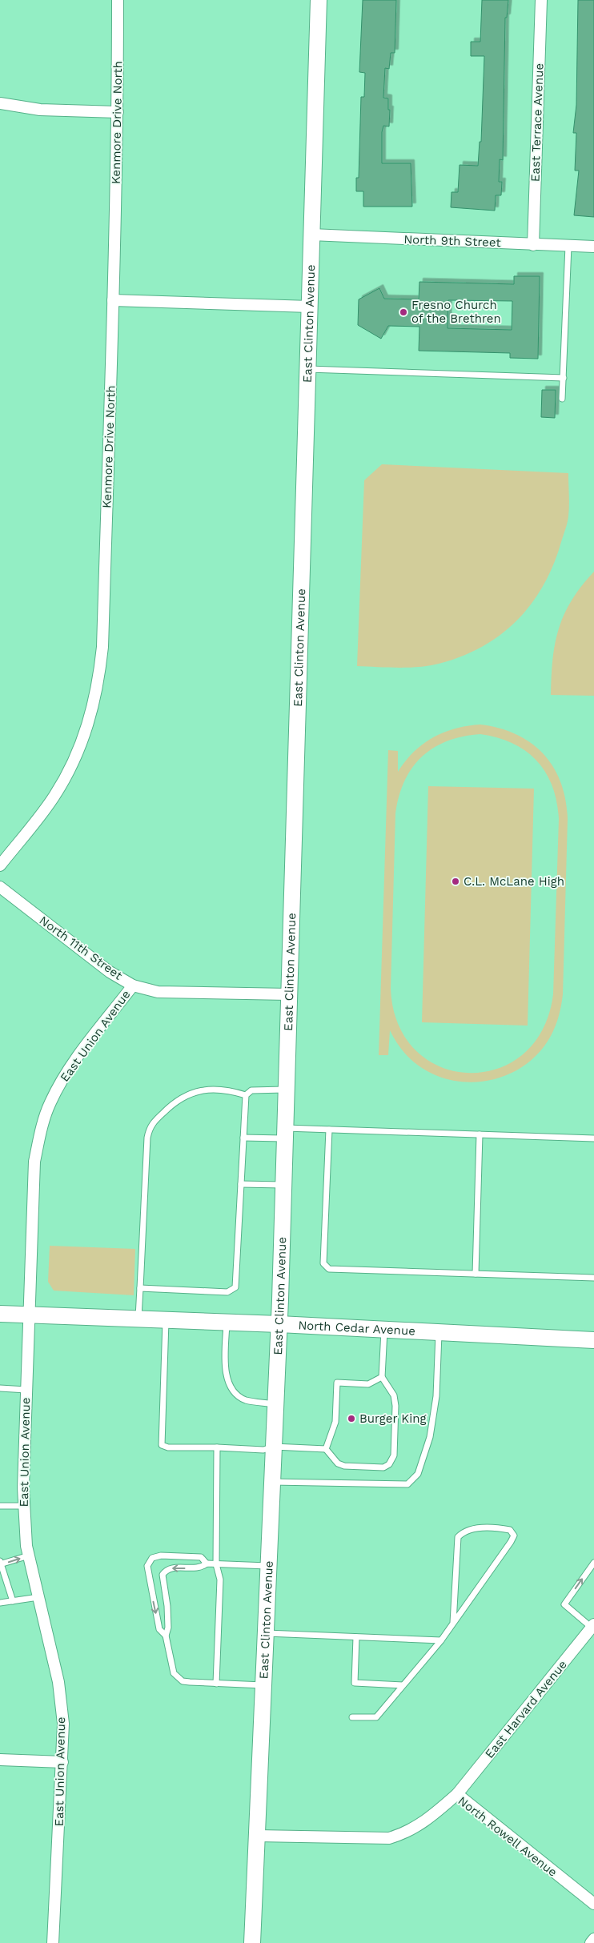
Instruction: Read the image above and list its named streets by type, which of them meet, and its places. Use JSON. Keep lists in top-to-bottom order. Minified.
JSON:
{"streets":{"main road":["East Clinton Avenue","North Cedar Avenue"],"street":["Kenmore Drive North","East Terrace Avenue","North 9th Street","North 11th Street","East Union Avenue","East Harvard Avenue","North Rowell Avenue"]},"crossings":[["East Terrace Avenue","North 9th Street"],["North 9th Street","East Clinton Avenue"],["East Clinton Avenue","North 11th Street"],["East Clinton Avenue","North Cedar Avenue"],["East Clinton Avenue","North Rowell Avenue"],["North 11th Street","East Union Avenue"],["East Union Avenue","North Cedar Avenue"],["East Harvard Avenue","North Rowell Avenue"]],"places":["Fresno Church of the Brethren","C.L. McLane High","Burger King"]}
